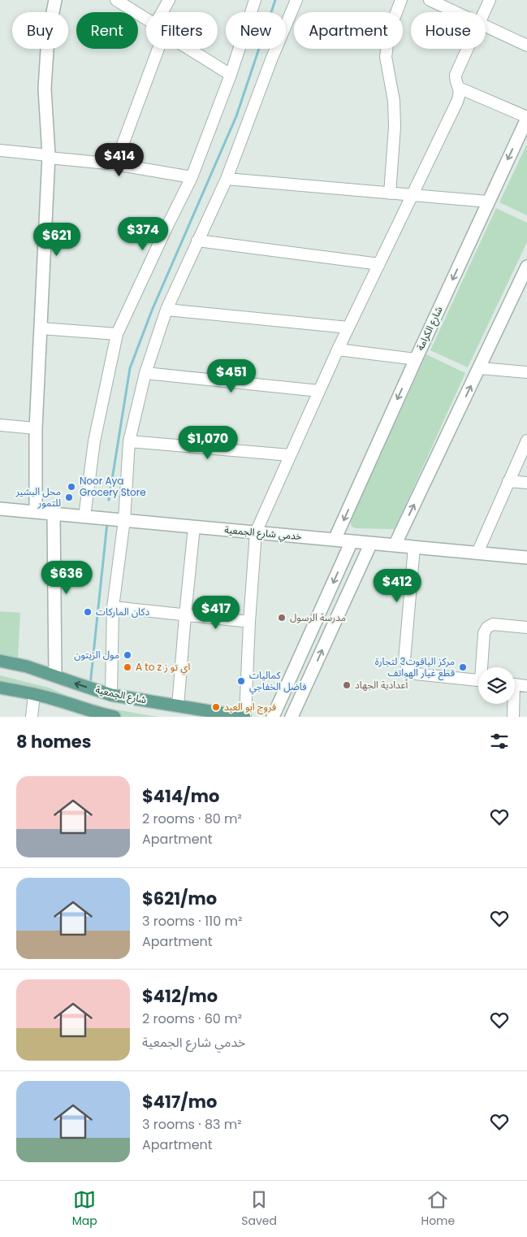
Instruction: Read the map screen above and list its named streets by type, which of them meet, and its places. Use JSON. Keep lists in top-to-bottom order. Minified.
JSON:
{"streets":{"main road":["شارع الجمعية"],"street":["شارع الكرامة","خدمي شارع الجمعية"]},"crossings":[["شارع الكرامة","خدمي شارع الجمعية"]],"places":["Noor Aya Grocery Store","محل البشير للتمور","دكان الماركات","مدرسة الرسول","مول الزيتون","A to z اي تو ز","مركز الياقوت3 لتجارة قطع غيار الهواتف","كماليات فاضل الخفاجي","أعدادية الجهاد","فروج ابو العبد"],"page":{"chip":["Buy","Rent","Filters","New","Apartment","House"],"price":["$414","$374","$621","$451","$1,070","$636","$412","$417"],"heading":"8 homes","list":[{"name":"$414/mo","note":"2 rooms · 80 m² · Apartment"},{"name":"$621/mo","note":"3 rooms · 110 m² · Apartment"},{"name":"$412/mo","note":"2 rooms · 60 m² · خدمي شارع الجمعية"},{"name":"$417/mo","note":"3 rooms · 83 m² · Apartment"}],"tabs":["Map","Saved","Home"]}}
